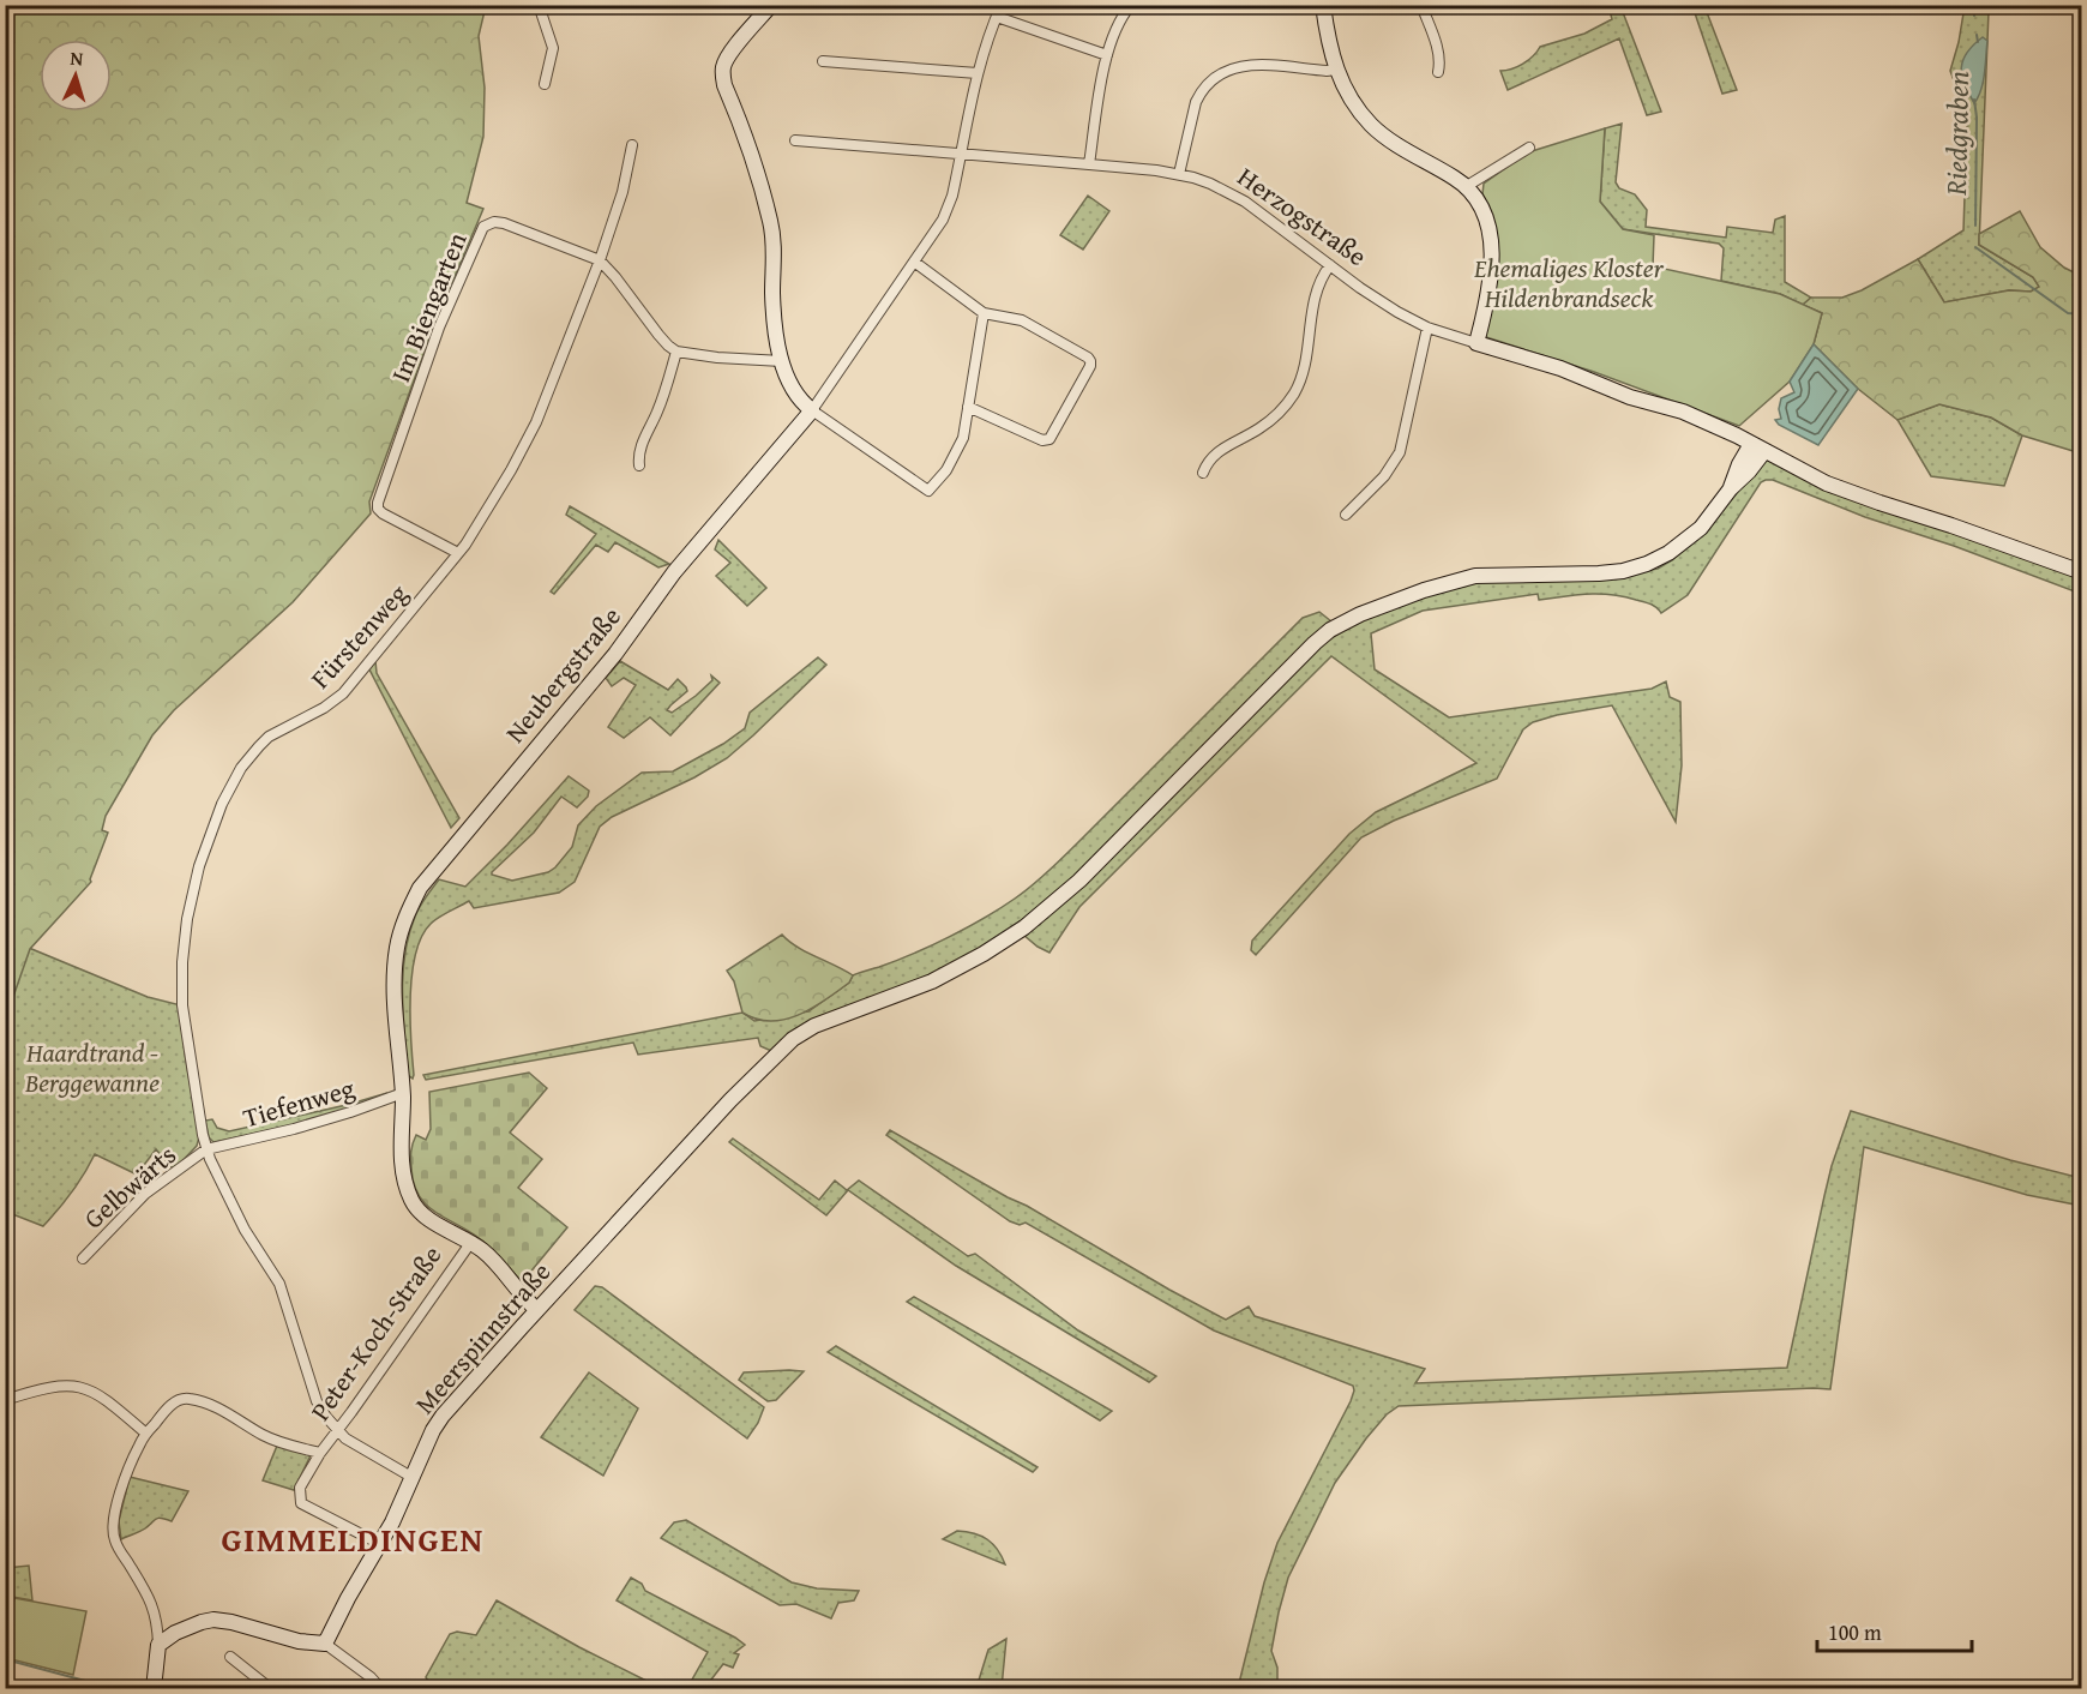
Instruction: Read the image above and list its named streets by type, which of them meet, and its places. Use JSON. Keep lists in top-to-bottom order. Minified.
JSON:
{"streets":{"street":["Herzogstraße","Im Biengarten","Fürstenweg","Neubergstraße","Tiefenweg","Gelbwärts","Peter-Koch-Straße","Meerspinnstraße"]},"crossings":[["Herzogstraße","Neubergstraße"],["Herzogstraße","Meerspinnstraße"],["Im Biengarten","Fürstenweg"],["Fürstenweg","Tiefenweg"],["Fürstenweg","Gelbwärts"],["Fürstenweg","Peter-Koch-Straße"],["Fürstenweg","Meerspinnstraße"],["Neubergstraße","Tiefenweg"],["Neubergstraße","Peter-Koch-Straße"],["Neubergstraße","Meerspinnstraße"],["Tiefenweg","Gelbwärts"]],"districts":["GIMMELDINGEN"],"water":["Riedgraben"],"parks":["Ehemaliges Kloster Hildenbrandseck","Haardtrand - Berggewanne"],"scale_bar":"100 m","north":"top"}
